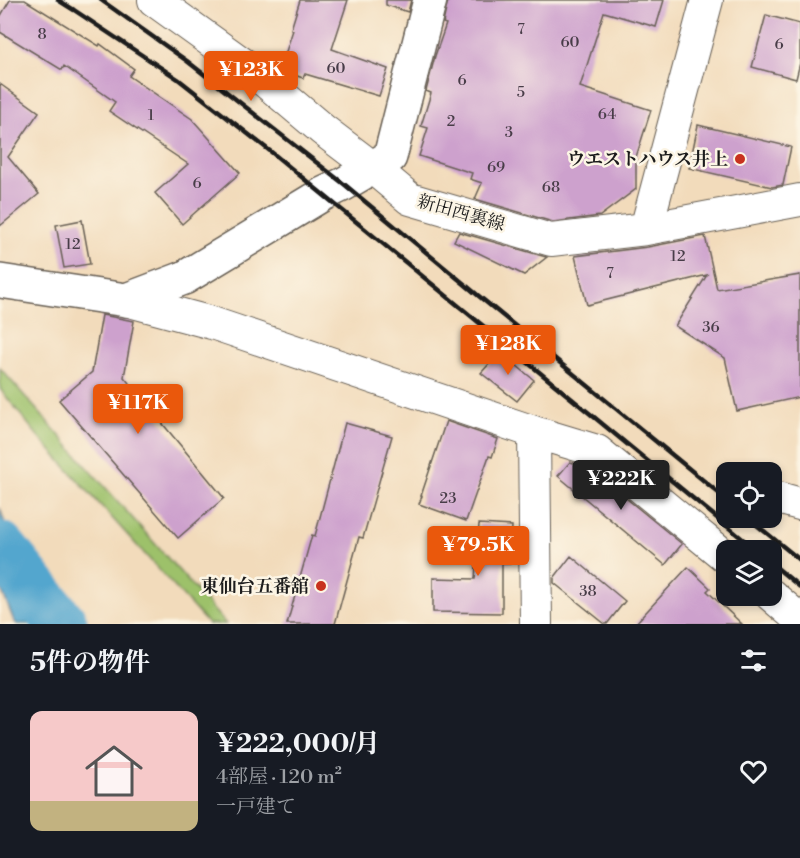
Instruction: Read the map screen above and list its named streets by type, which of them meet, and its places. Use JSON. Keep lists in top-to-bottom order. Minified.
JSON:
{"streets":{"street":["新田西裏線"]},"places":["ウエストハウス井上","東仙台五番舘"],"house_numbers":["7","8","60","6","60","6","5","64","1","2","3","69","6","68","12","12","7","36","23","38"],"page":{"price":["¥123K","¥128K","¥117K","¥222K","¥79.5K"],"heading":"5件の物件","list":[{"name":"¥222,000/月","note":"4部屋 · 120 m² · 一戸建て"}]}}
